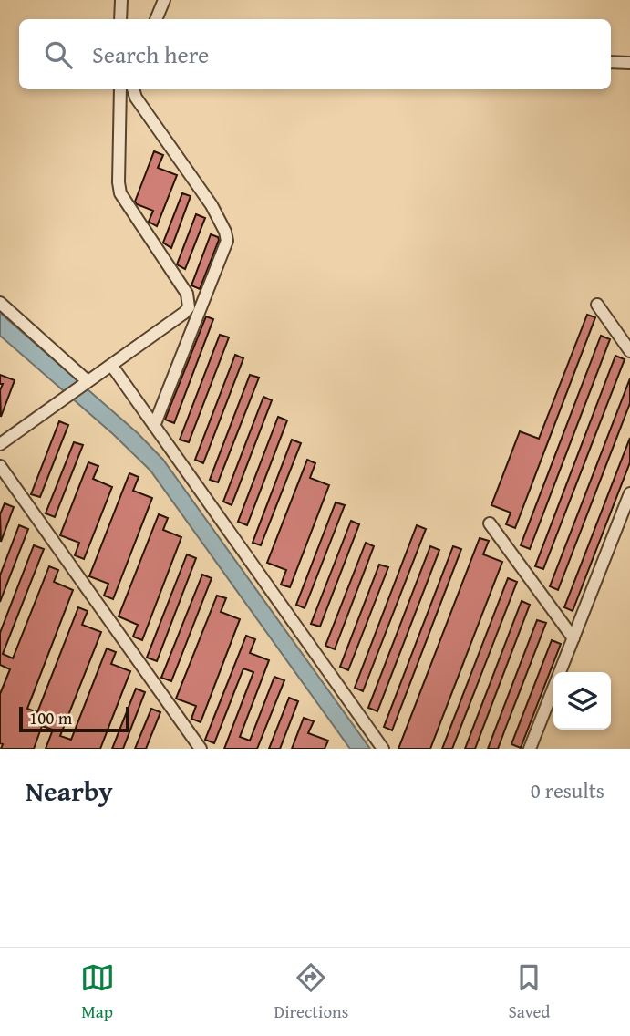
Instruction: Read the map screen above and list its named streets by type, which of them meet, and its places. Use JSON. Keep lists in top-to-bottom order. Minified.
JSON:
{"scale_bar":"100 m","page":{"search":"Search here","scale":"100 m","heading":["Nearby","0 results"],"nav":["Map","Directions","Saved"]}}
